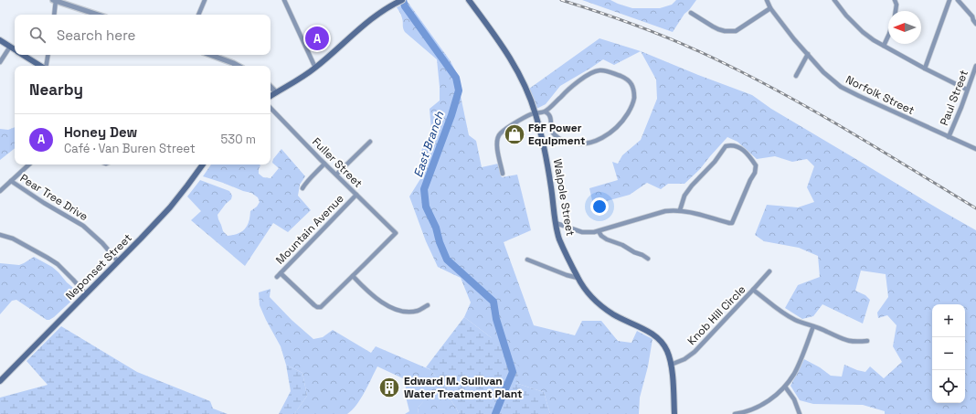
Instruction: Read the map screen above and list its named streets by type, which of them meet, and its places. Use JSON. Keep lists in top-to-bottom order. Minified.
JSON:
{"streets":{"main road":["Walpole Street","Neponset Street"],"street":["Norfolk Street","Paul Street","Fuller Street","Pear Tree Drive","Mountain Avenue","Knob Hill Circle"]},"crossings":[["Norfolk Street","Paul Street"],["Fuller Street","Mountain Avenue"],["Pear Tree Drive","Neponset Street"],["Walpole Street","Knob Hill Circle"]],"water":["East Branch"],"places":{"shop":["F&F Power Equipment"],"building":["Edward M. Sullivan Water Treatment Plant"]},"north":"left","page":{"search":"Search here","pins":"A","heading":"Nearby","list":[{"mark":"A","name":"Honey Dew","note":"Café · Van Buren Street","value":"530 m"}],"map_buttons":["+","−"]}}
